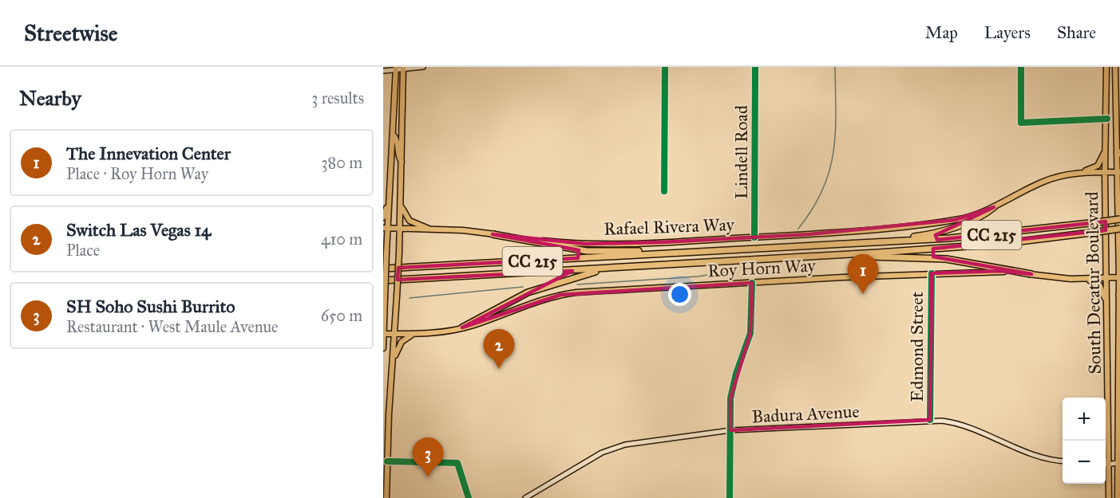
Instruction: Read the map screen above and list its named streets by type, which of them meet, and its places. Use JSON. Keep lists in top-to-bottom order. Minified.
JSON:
{"streets":{"highway":["CC 215"],"main road":["Lindell Road","Rafael Rivera Way","Roy Horn Way","South Decatur Boulevard","Edmond Street","Badura Avenue"]},"crossings":[["Lindell Road","Rafael Rivera Way"],["Rafael Rivera Way","South Decatur Boulevard"],["Roy Horn Way","South Decatur Boulevard"],["Roy Horn Way","Edmond Street"],["Edmond Street","Badura Avenue"]],"page":{"header":"Streetwise","nav":["Map","Layers","Share"],"heading":["Nearby","3 results"],"list":[{"mark":"1","name":"The Innevation Center","note":"Place · Roy Horn Way","value":"380 m"},{"mark":"2","name":"Switch Las Vegas 14","note":"Place","value":"410 m"},{"mark":"3","name":"SH Soho Sushi Burrito","note":"Restaurant · West Maule Avenue","value":"650 m"}],"pins":["1","2","3"],"map_buttons":["+","−"]}}
